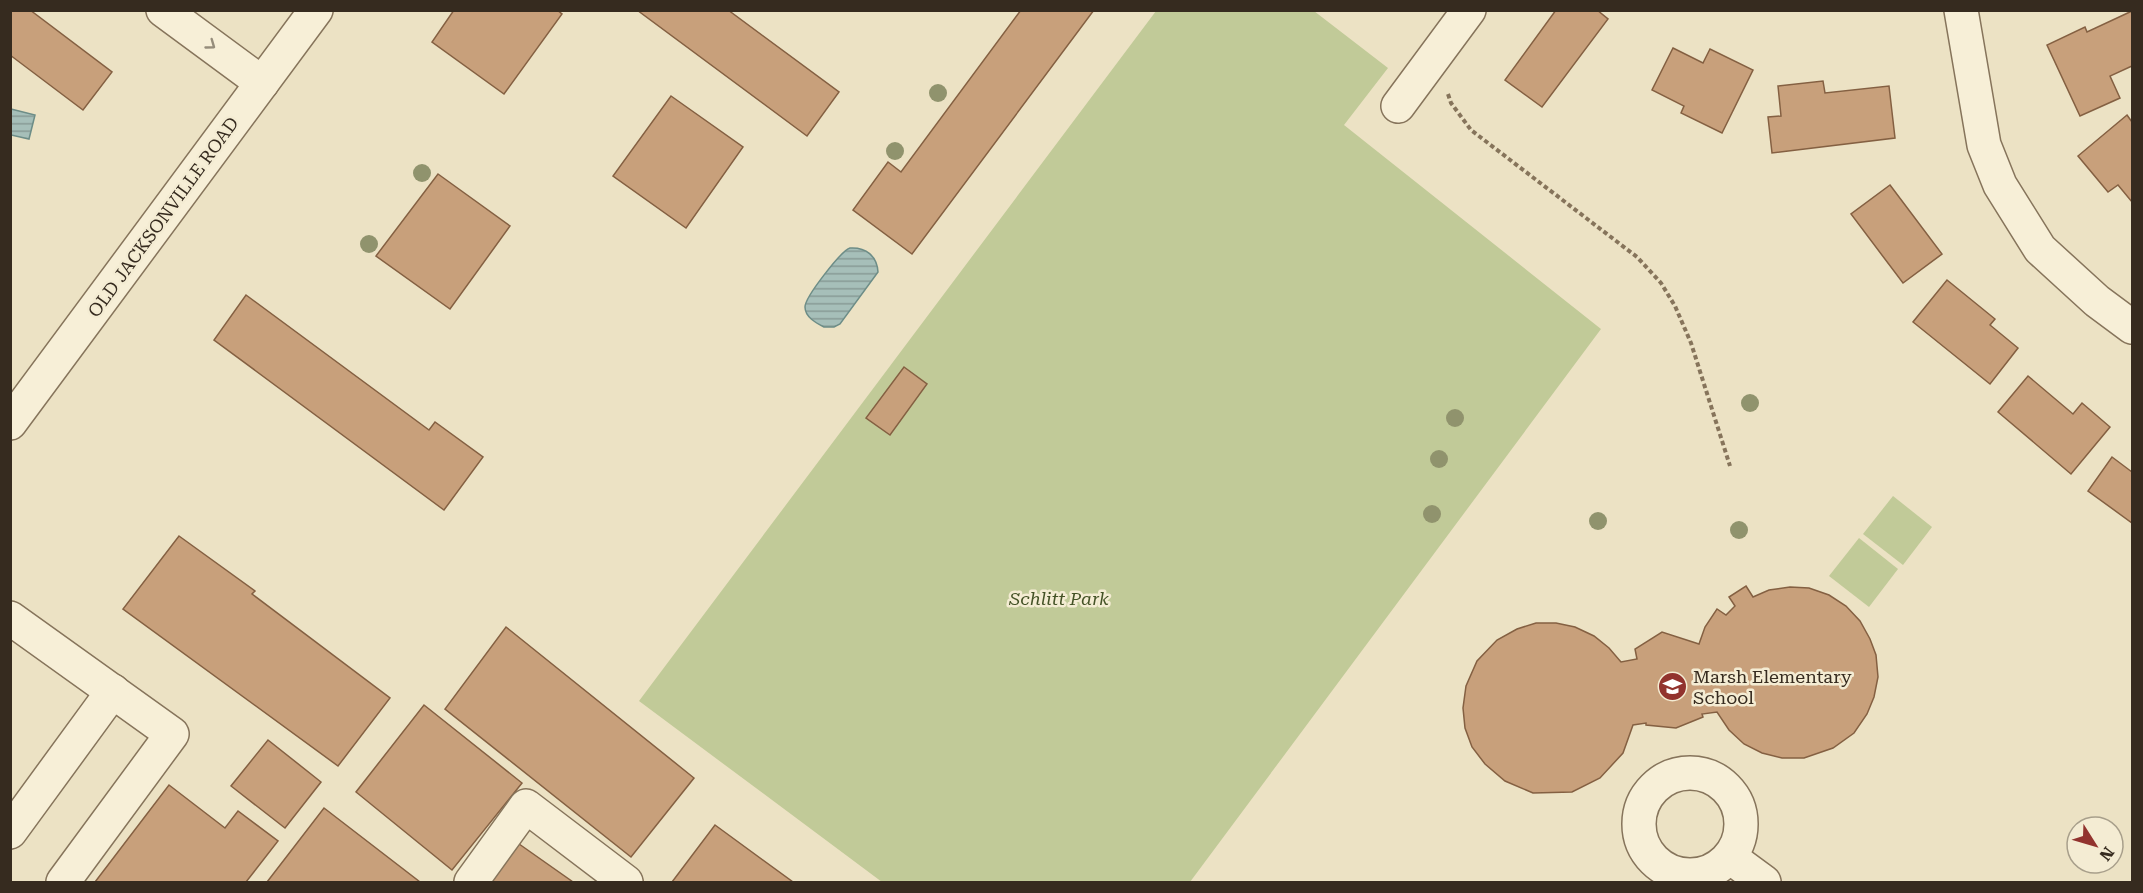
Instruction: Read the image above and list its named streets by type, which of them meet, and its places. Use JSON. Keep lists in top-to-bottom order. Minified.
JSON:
{"streets":{"street":["OLD JACKSONVILLE ROAD"]},"parks":["Schlitt Park"],"places":{"school or university":["Marsh Elementary School"]},"north":"bottom right"}
